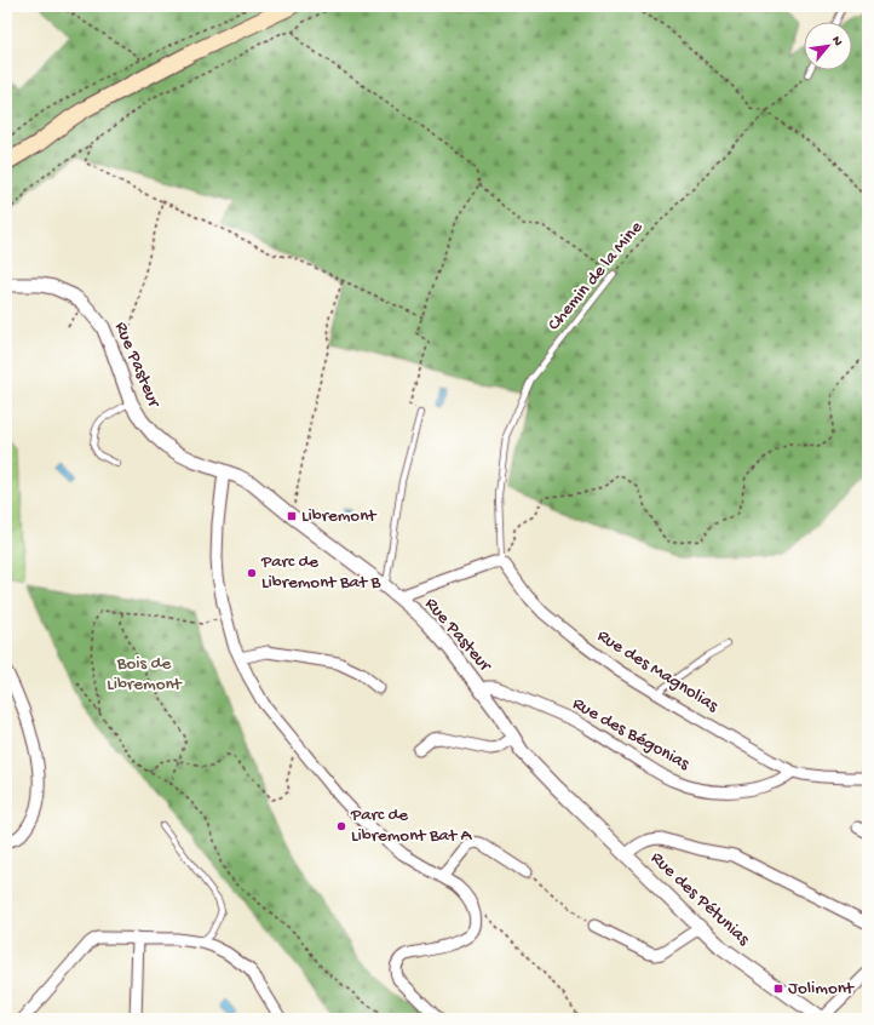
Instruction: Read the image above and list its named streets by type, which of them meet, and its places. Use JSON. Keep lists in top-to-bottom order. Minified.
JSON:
{"streets":{"street":["Rue Pasteur","Rue des Magnolias","Rue des Bégonias","Rue des Pétunias"],"lane":["Chemin de la Mine"]},"crossings":[["Chemin de la Mine","Rue des Magnolias"],["Rue Pasteur","Rue des Bégonias"],["Rue Pasteur","Rue des Pétunias"],["Rue des Magnolias","Rue des Bégonias"]],"parks":["Bois de Libremont"],"places":{"transit":["Libremont","Jolimont"],"other":["Parc de Libremont Bat B","Parc de Libremont Bat A"]},"north":"top right"}
